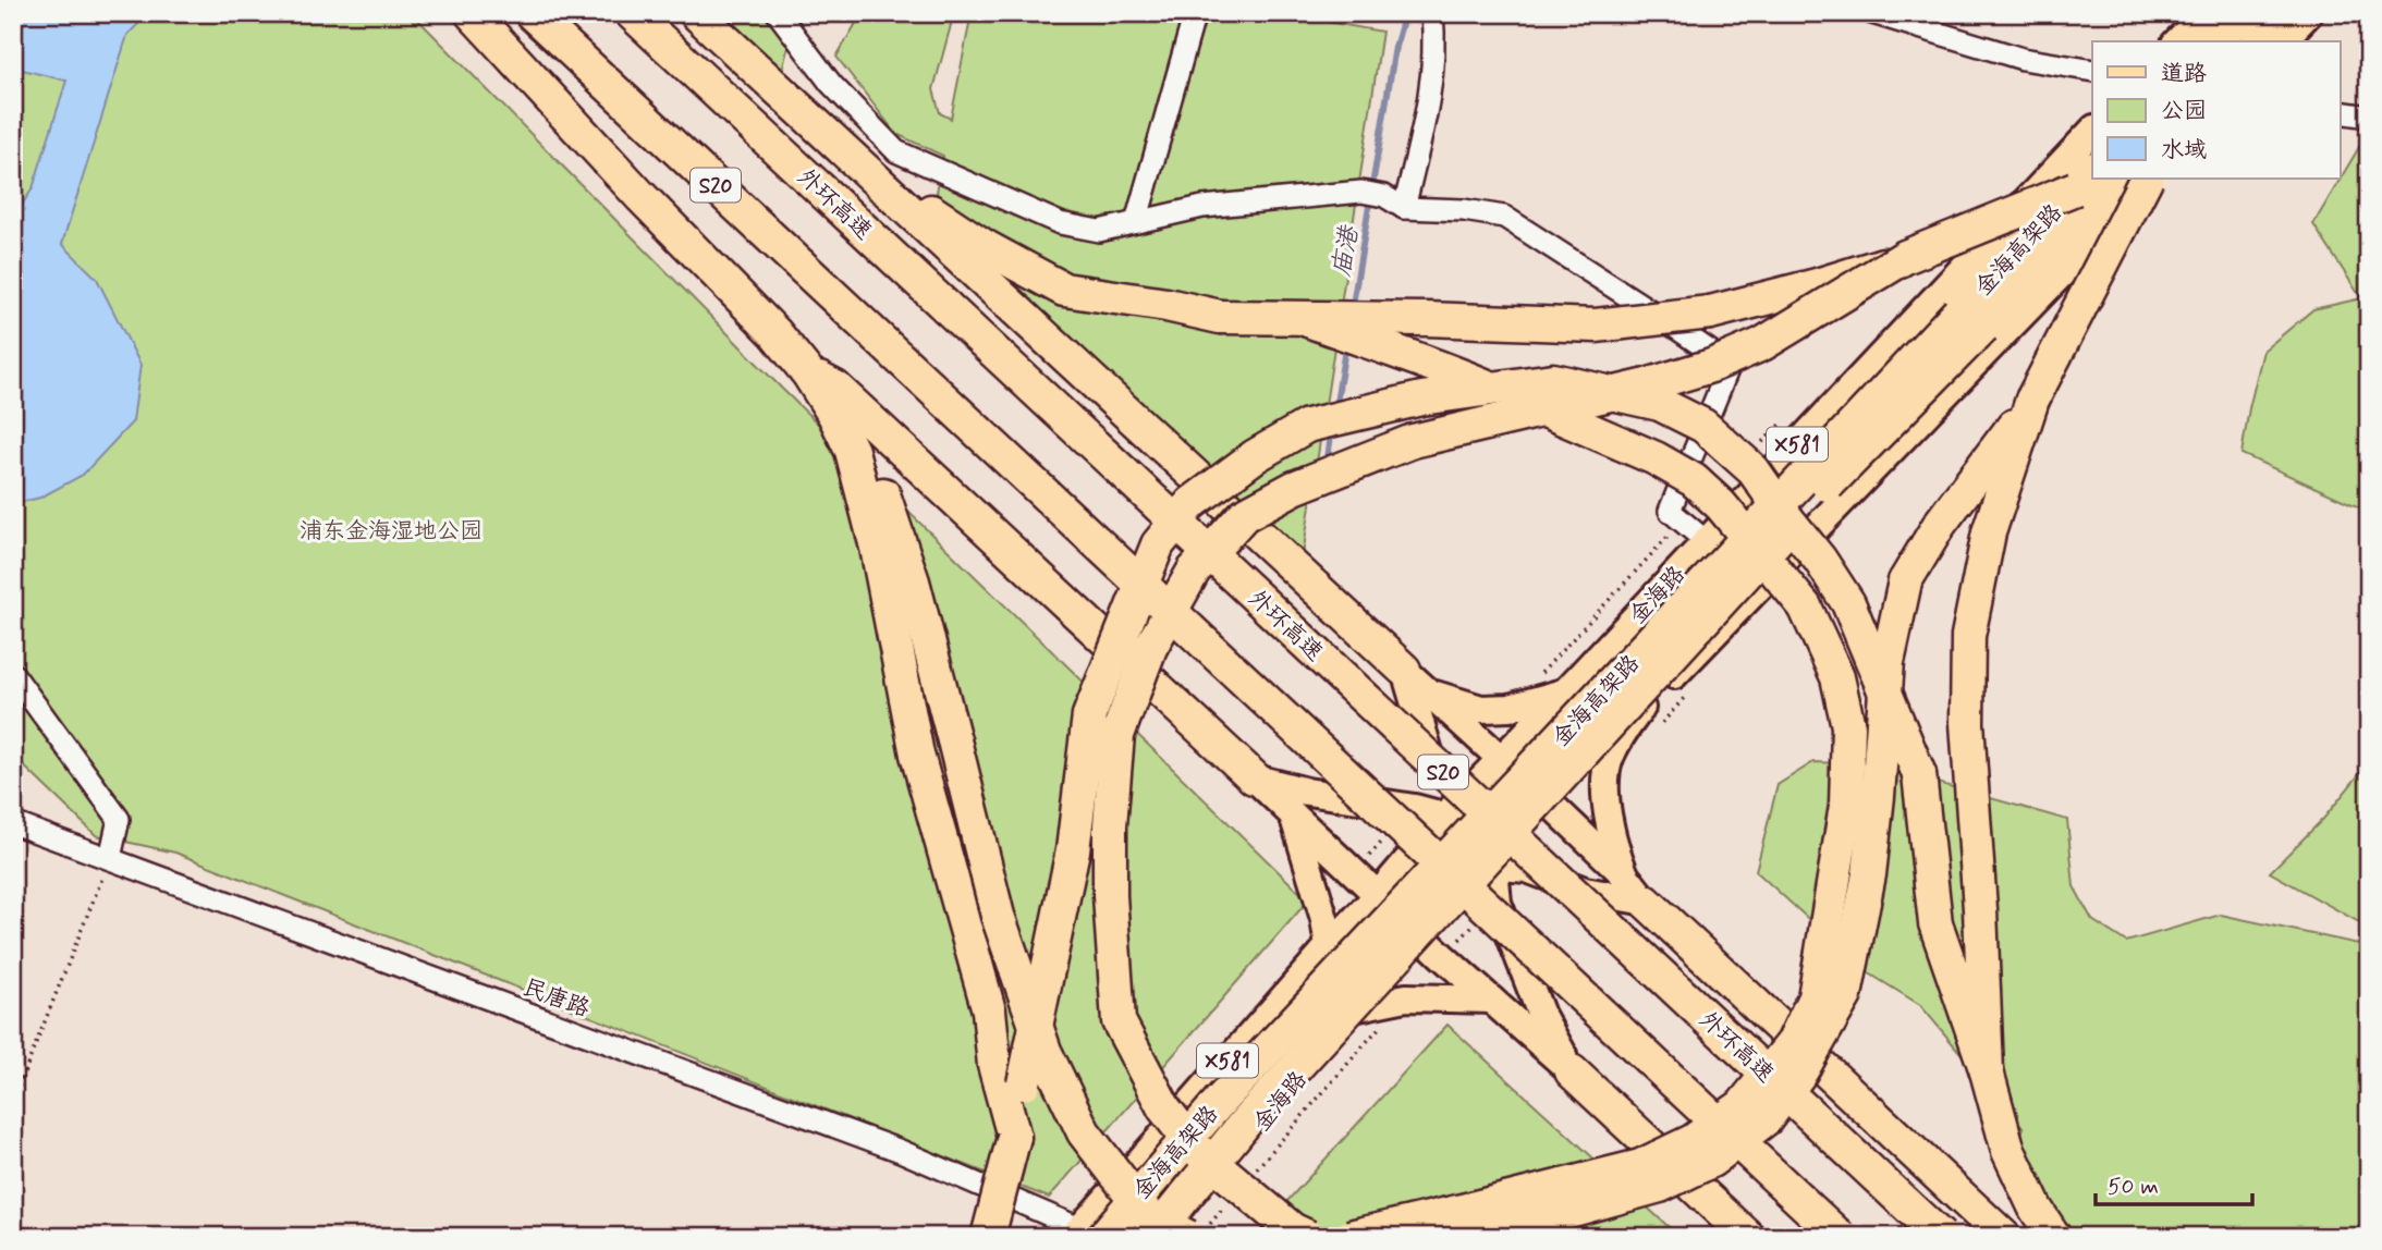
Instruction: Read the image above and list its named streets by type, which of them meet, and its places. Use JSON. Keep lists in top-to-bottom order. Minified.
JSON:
{"streets":{"highway":["S20","外环高速","金海高架路"],"main road":["X581","金海路"],"street":["民唐路"]},"crossings":[["金海高架路","金海路"],["金海高架路","民唐路"],["金海路","民唐路"]],"water":["庙港"],"parks":["浦东金海湿地公园"],"legend":["道路","公园","水域"],"scale_bar":"50 m"}
